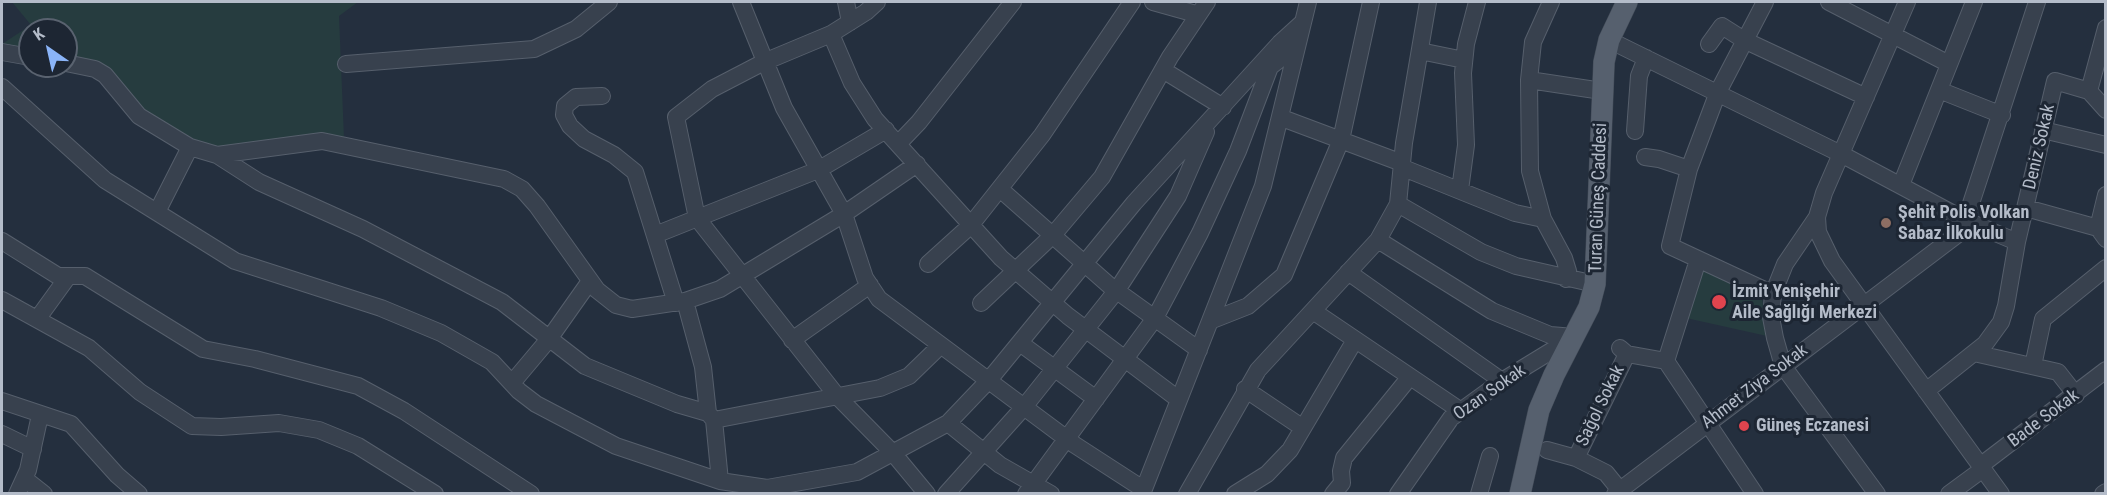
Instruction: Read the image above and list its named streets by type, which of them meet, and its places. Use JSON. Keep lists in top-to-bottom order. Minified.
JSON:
{"streets":{"main road":["Turan Güneş Caddesi"],"street":["Deniz Sokak","Ahmet Ziya Sokak","Ozan Sokak","Sağol Sokak","Bade Sokak"]},"crossings":[["Turan Güneş Caddesi","Ozan Sokak"]],"places":["Şehit Polis Volkan Sabaz İlkokulu","İzmit Yenişehir Aile Sağlığı Merkezi","Güneş Eczanesi"],"north":"top left"}
